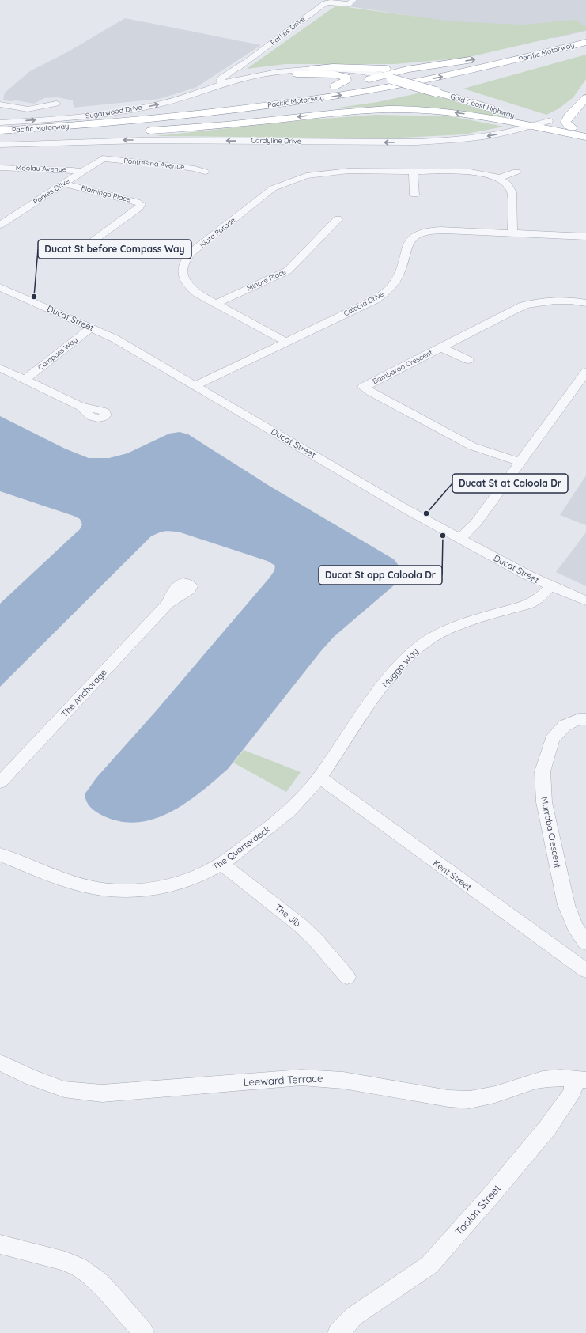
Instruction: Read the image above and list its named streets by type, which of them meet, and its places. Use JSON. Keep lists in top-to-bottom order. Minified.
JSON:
{"streets":{"highway":["Pacific Motorway","Gold Coast Highway"],"street":["Parkes Drive","Sugarwood Drive","Cordyline Drive","Pontresina Avenue","Moolau Avenue","Flamingo Place","Kiata Parade","Minore Place","Caloola Drive","Ducat Street","Compass Way","Bambaroo Crescent","Mugga Way","The Anchorage","Murraba Crescent","The Quarterdeck","Kent Street","The Jib","Leeward Terrace","Toolon Street"]},"crossings":[["Parkes Drive","Sugarwood Drive"],["Parkes Drive","Pontresina Avenue"],["Parkes Drive","Moolau Avenue"],["Parkes Drive","Flamingo Place"],["Gold Coast Highway","Sugarwood Drive"],["Gold Coast Highway","Cordyline Drive"],["Kiata Parade","Minore Place"],["Kiata Parade","Caloola Drive"],["Caloola Drive","Ducat Street"],["Ducat Street","Compass Way"],["Ducat Street","Mugga Way"],["Mugga Way","The Quarterdeck"],["Mugga Way","Kent Street"],["The Quarterdeck","Kent Street"],["The Quarterdeck","The Jib"],["Leeward Terrace","Toolon Street"]],"one_way":["Sugarwood Drive","Cordyline Drive"],"places":["Ducat St before Compass Way","Ducat St at Caloola Dr","Ducat St opp Caloola Dr"]}
